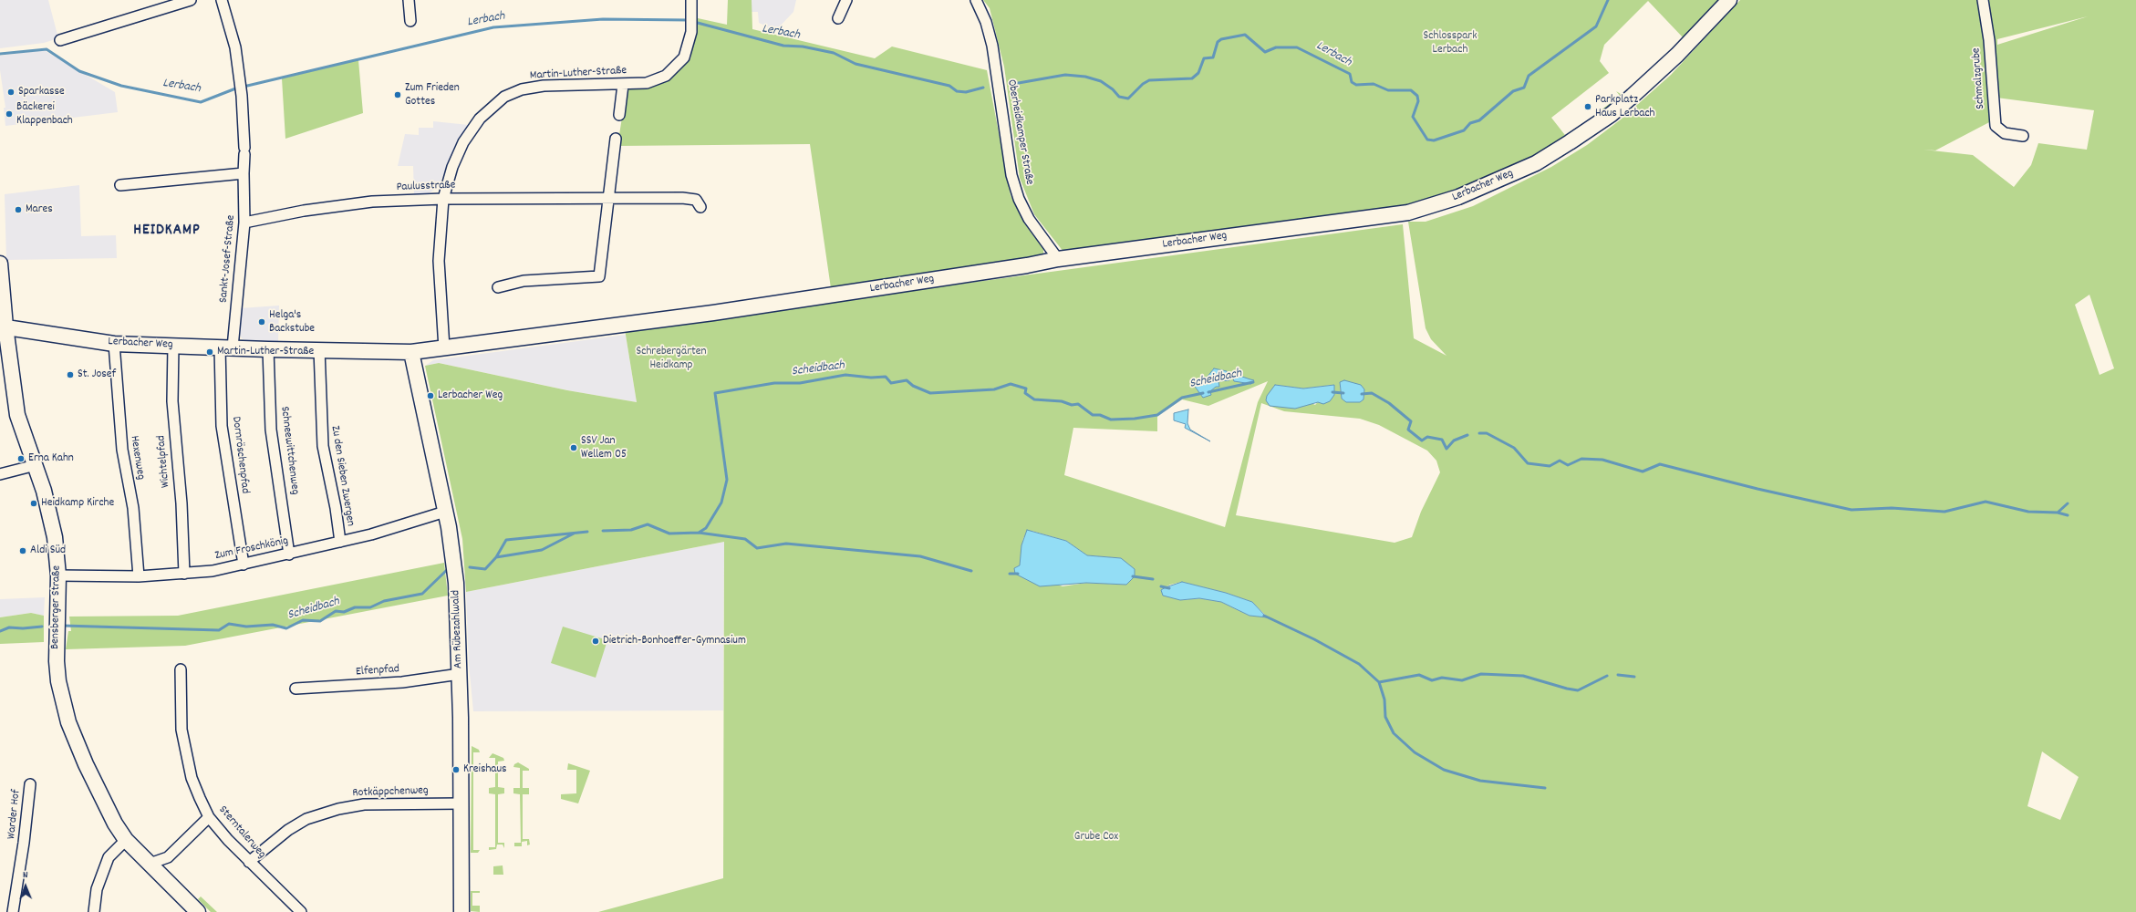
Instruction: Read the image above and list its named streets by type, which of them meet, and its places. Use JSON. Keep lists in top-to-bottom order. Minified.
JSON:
{"streets":{"street":["Martin-Luther-Straße","Schmalzgrube","Oberheidkamper Straße","Lerbacher Weg","Paulusstraße","Sankt-Josef-Straße","Schneewittchenweg","Dornröschenpfad","Hexenweg","Wichtelpfad","Zu den Sieben Zwergen","Zum Froschkönig","Bensberger Straße","Am Rübezahlwald","Elfenpfad","Rotkäppchenweg","Warder Hof","Sterntalerweg"]},"crossings":[["Martin-Luther-Straße","Lerbacher Weg"],["Martin-Luther-Straße","Paulusstraße"],["Oberheidkamper Straße","Lerbacher Weg"],["Lerbacher Weg","Sankt-Josef-Straße"],["Lerbacher Weg","Schneewittchenweg"],["Lerbacher Weg","Dornröschenpfad"],["Lerbacher Weg","Hexenweg"],["Lerbacher Weg","Wichtelpfad"],["Lerbacher Weg","Zu den Sieben Zwergen"],["Lerbacher Weg","Bensberger Straße"],["Lerbacher Weg","Am Rübezahlwald"],["Paulusstraße","Sankt-Josef-Straße"],["Sankt-Josef-Straße","Dornröschenpfad"],["Schneewittchenweg","Zum Froschkönig"],["Dornröschenpfad","Zum Froschkönig"],["Hexenweg","Zum Froschkönig"],["Wichtelpfad","Zum Froschkönig"],["Zu den Sieben Zwergen","Zum Froschkönig"],["Zum Froschkönig","Bensberger Straße"],["Zum Froschkönig","Am Rübezahlwald"],["Am Rübezahlwald","Elfenpfad"],["Am Rübezahlwald","Rotkäppchenweg"],["Rotkäppchenweg","Sterntalerweg"]],"districts":["HEIDKAMP"],"water":["Lerbach","Scheidbach"],"parks":["Schlosspark Lerbach","Schrebergärten Heidkamp","Grube Cox"],"places":["Sparkasse","Zum Frieden Gottes","Parkplatz Haus Lerbach","Bäckerei Klappenbach","Mares","Helga's Backstube","Martin-Luther-Straße","St. Josef","Lerbacher Weg","SSV Jan Wellem 05","Erna Kahn","Heidkamp Kirche","Aldi Süd","Dietrich-Bonhoeffer-Gymnasium","Kreishaus"],"north":"top"}
